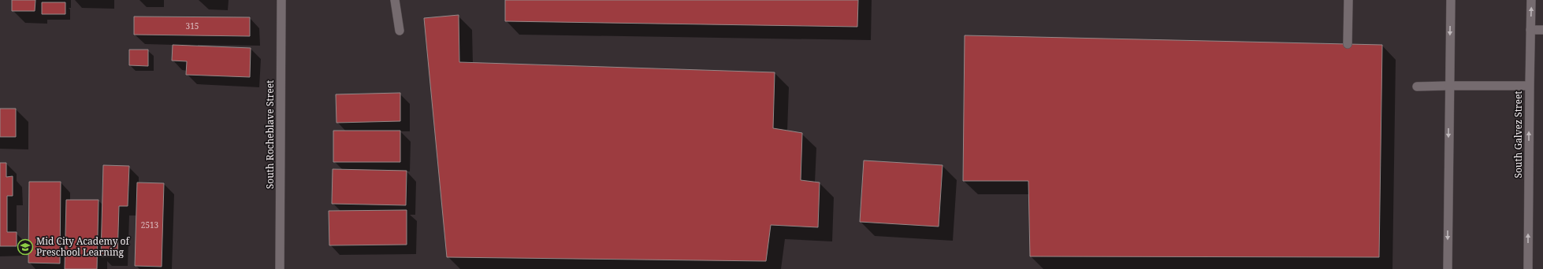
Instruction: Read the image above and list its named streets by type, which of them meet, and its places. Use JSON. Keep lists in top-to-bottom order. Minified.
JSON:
{"streets":{"street":["South Rocheblave Street","South Galvez Street"]},"one_way":["South Galvez Street"],"places":{"school or university":["Mid City Academy of Preschool Learning"]},"house_numbers":["315","2513"]}
